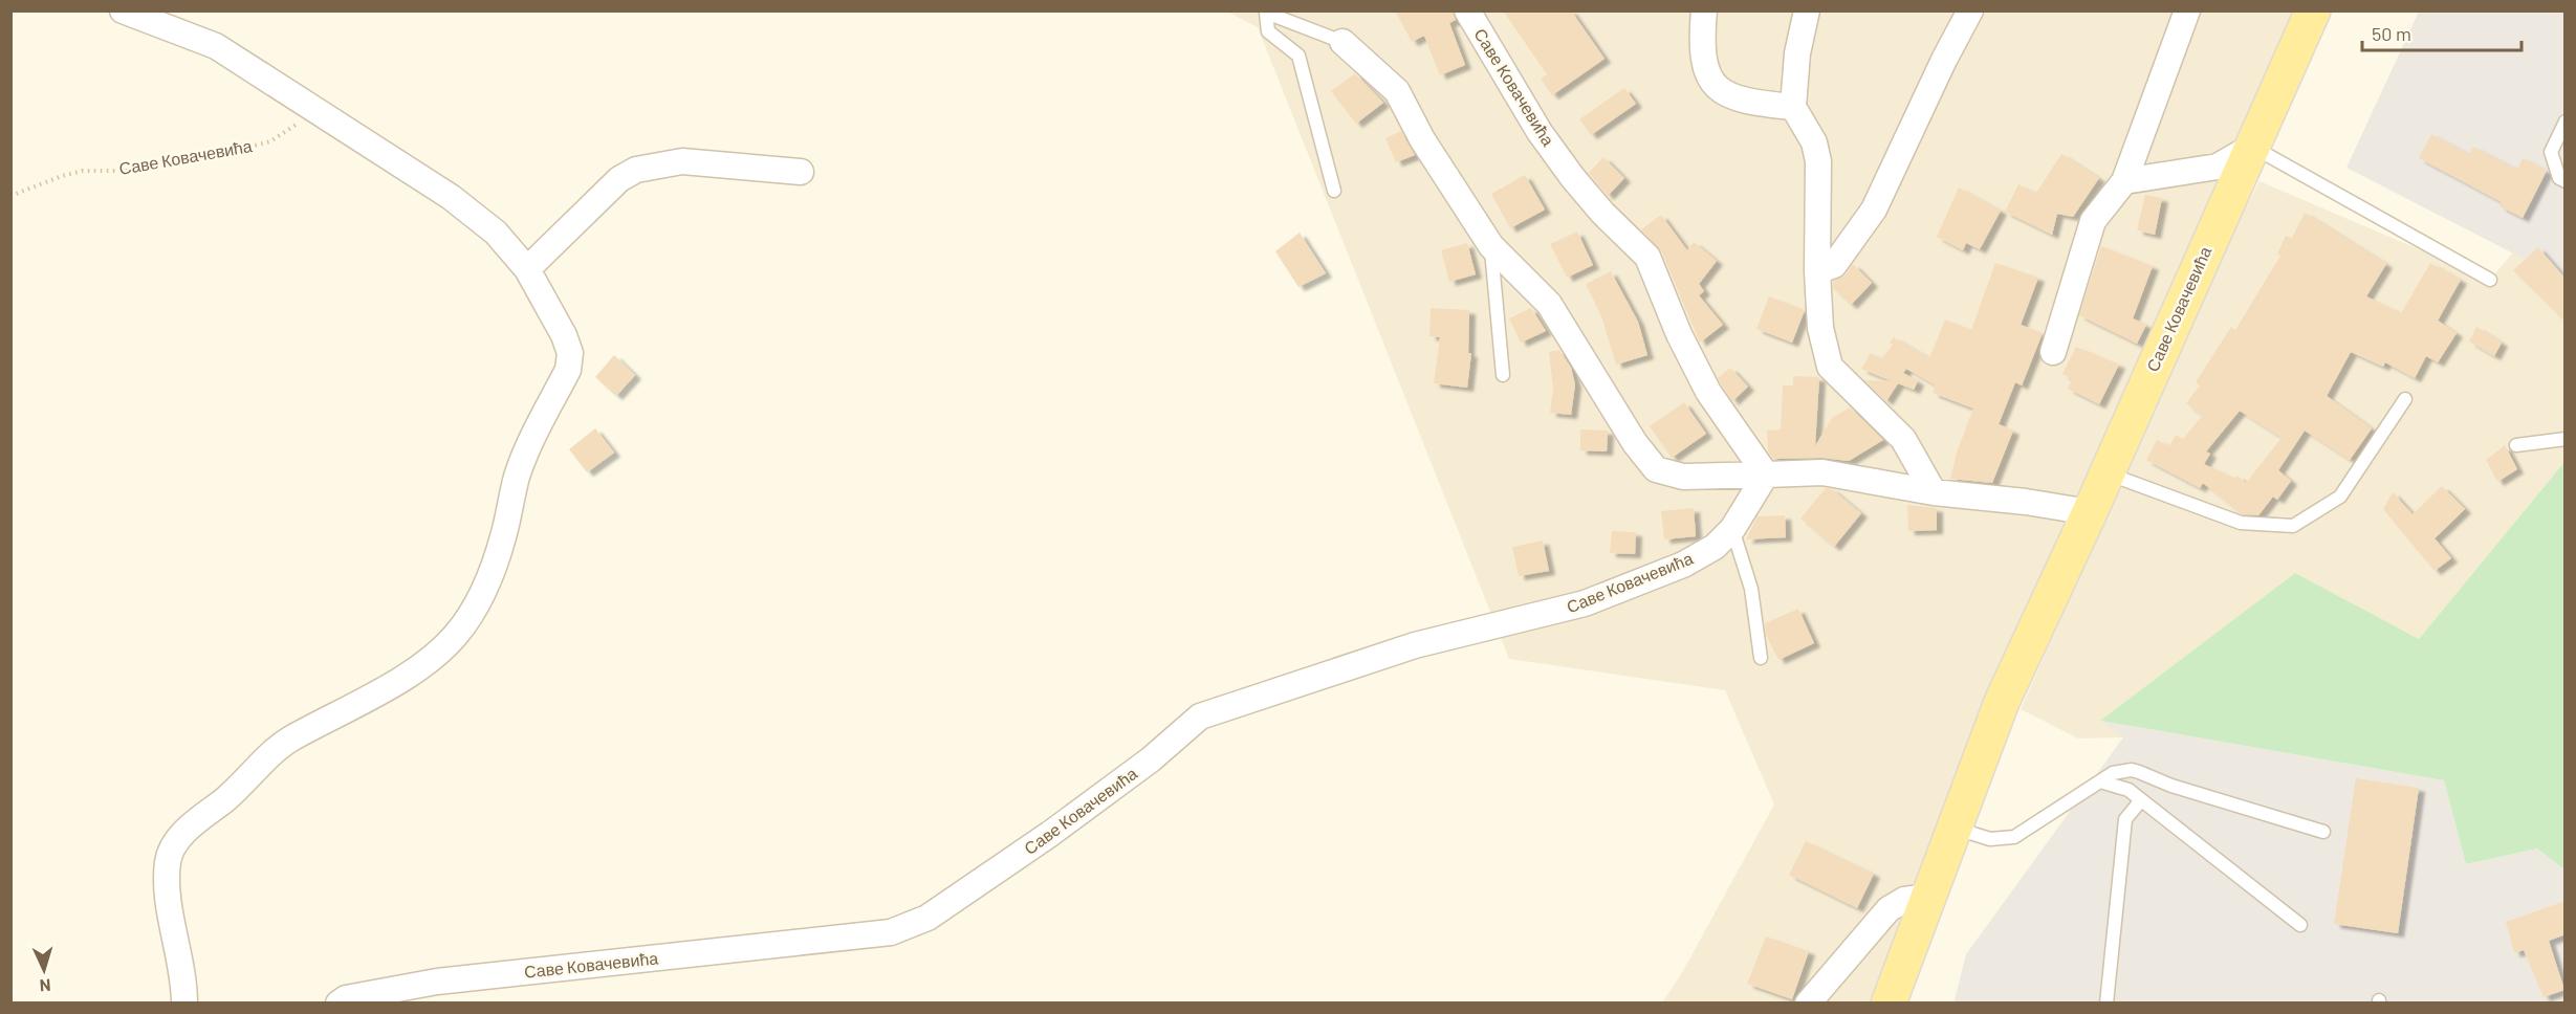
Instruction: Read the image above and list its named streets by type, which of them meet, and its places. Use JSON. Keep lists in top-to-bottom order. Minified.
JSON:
{"streets":{"main road":["Саве Ковачевића"]},"scale_bar":"50 m","north":"bottom"}
